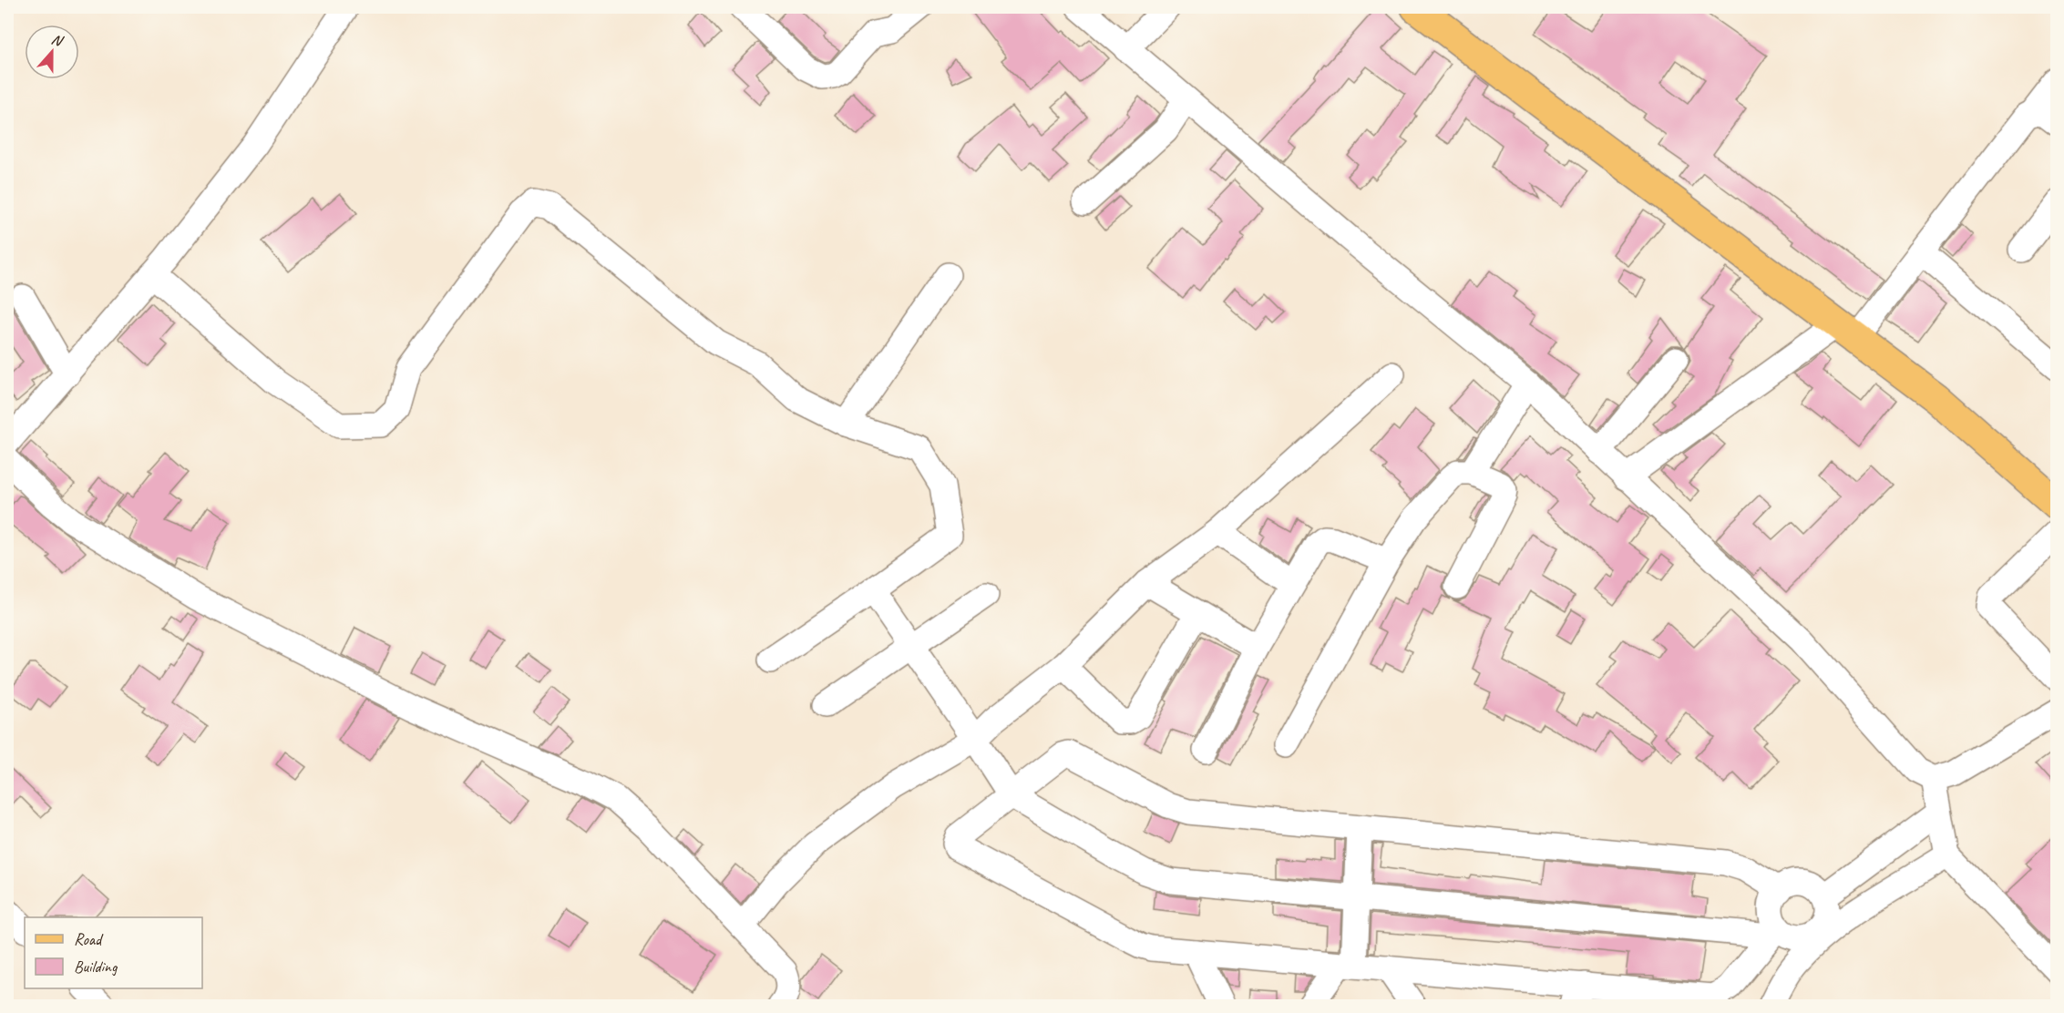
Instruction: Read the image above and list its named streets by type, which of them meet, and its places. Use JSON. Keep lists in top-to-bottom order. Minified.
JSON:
{"legend":["Road","Building"],"north":"top"}
